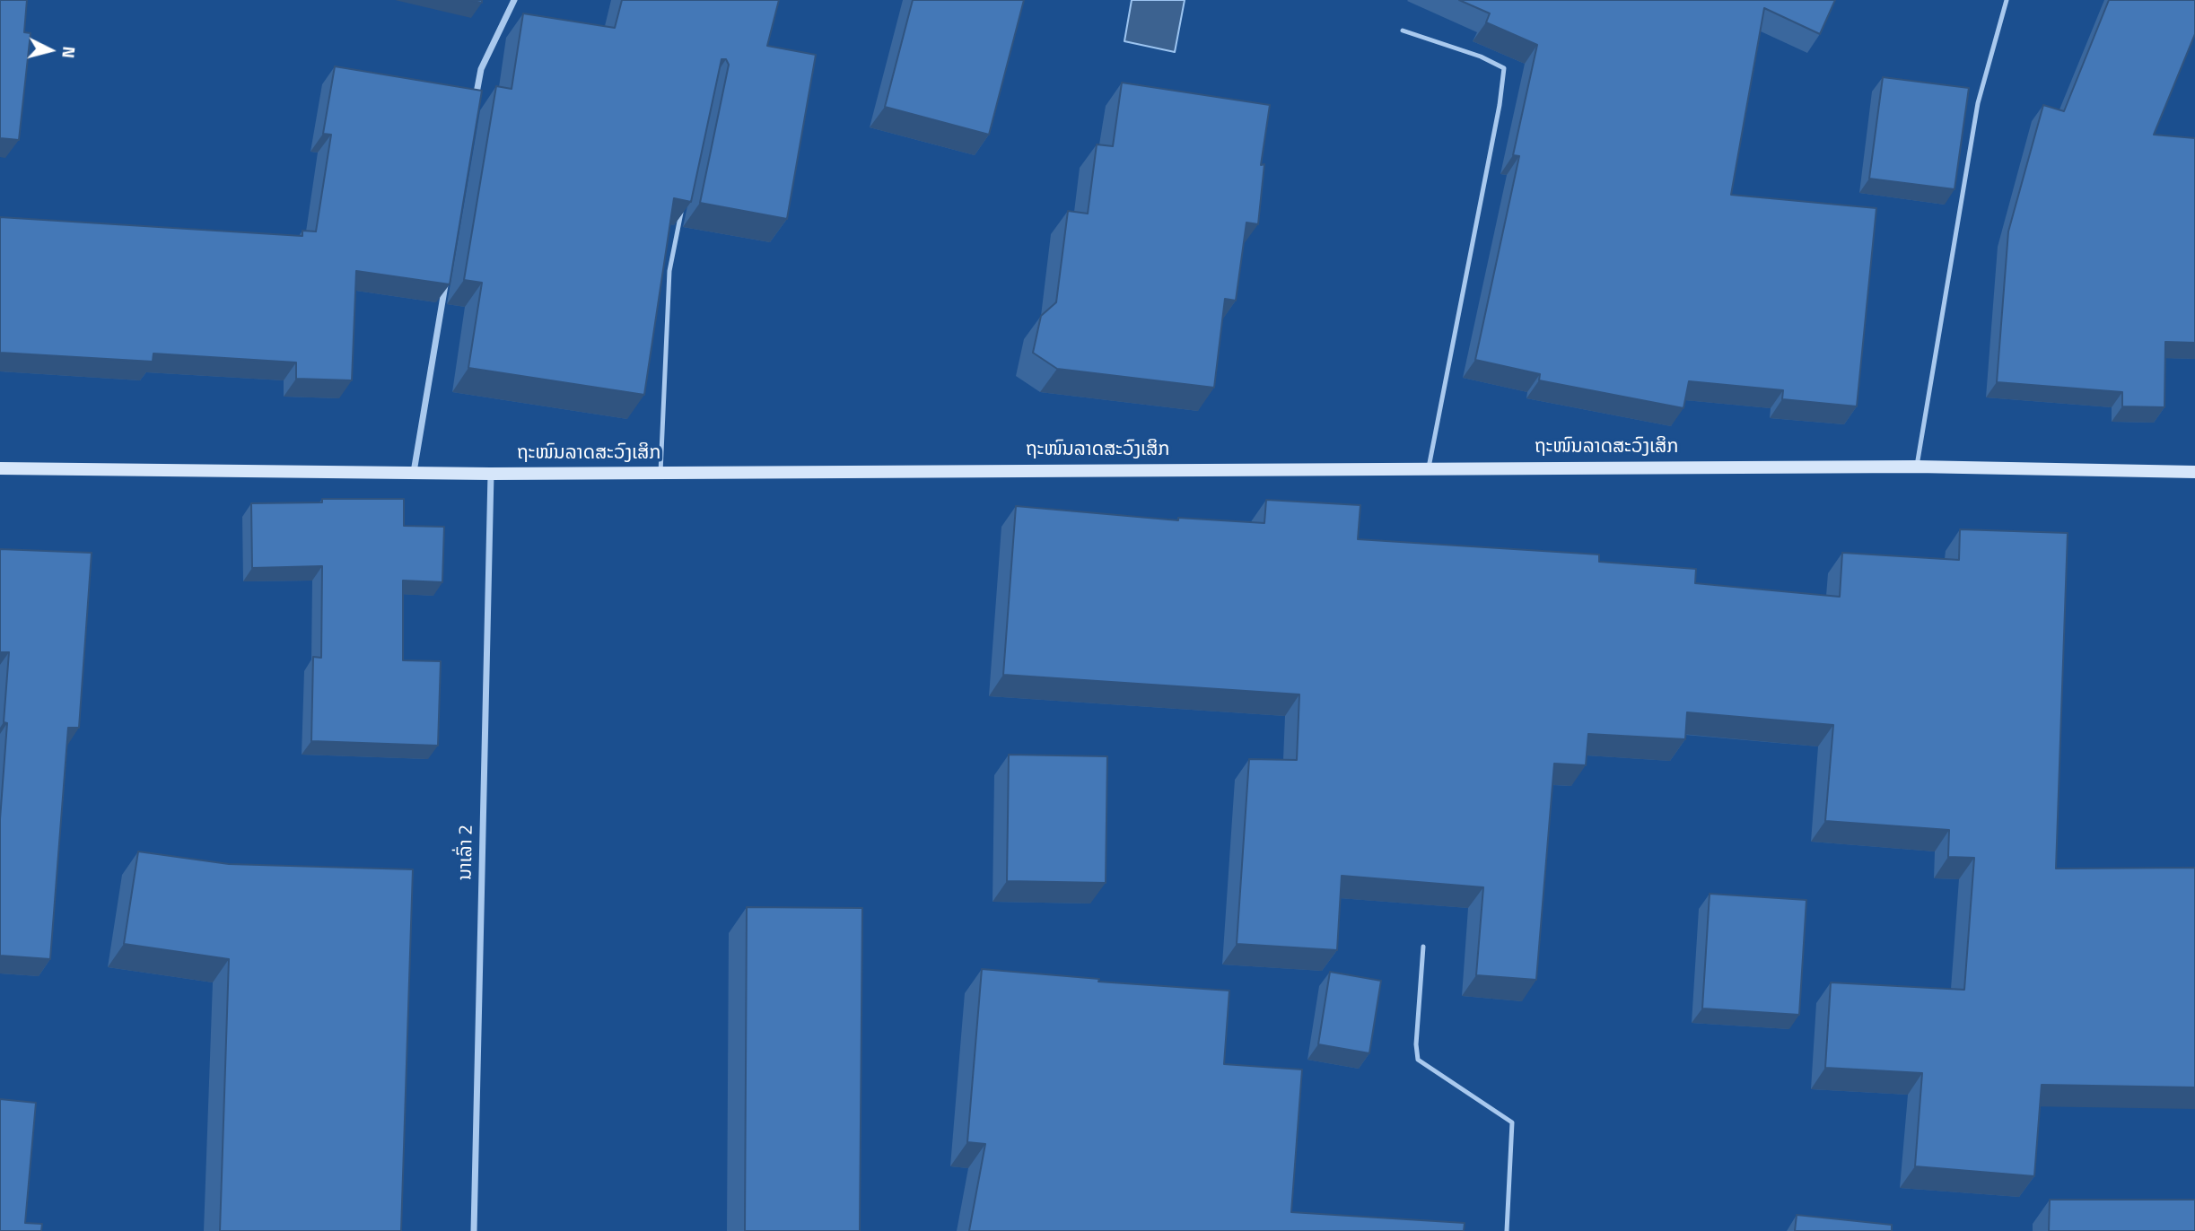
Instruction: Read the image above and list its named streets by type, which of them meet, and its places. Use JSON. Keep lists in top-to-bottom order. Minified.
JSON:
{"streets":{"street":["ຖະໜົນລາດສະວົງເສິກ","ນາເລົ່າ 2"]},"crossings":[["ຖະໜົນລາດສະວົງເສິກ","ນາເລົ່າ 2"]],"north":"right"}
